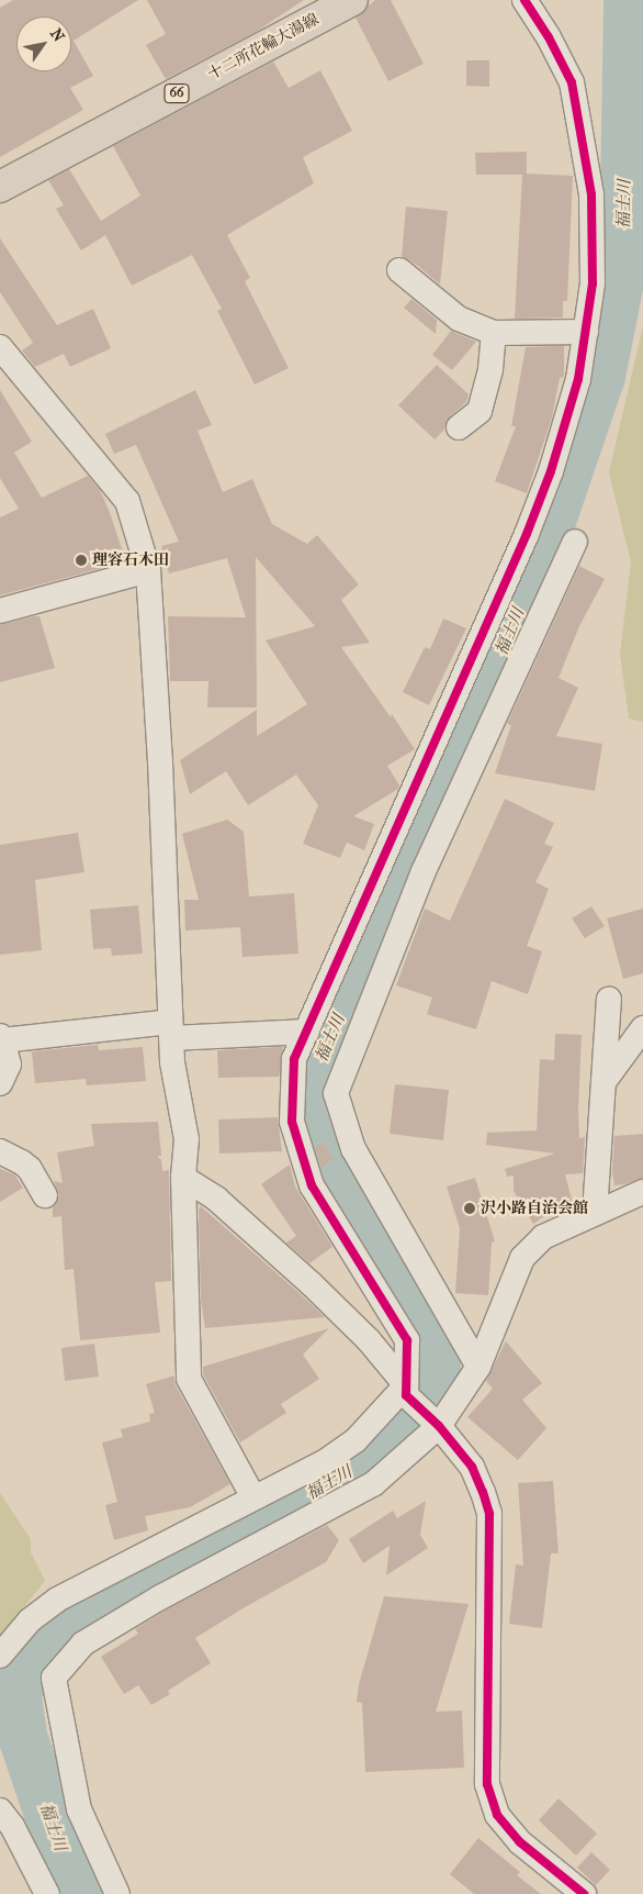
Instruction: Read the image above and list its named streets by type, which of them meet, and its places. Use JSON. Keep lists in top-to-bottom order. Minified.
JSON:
{"streets":{"main road":["十二所花輪大湯線","66"]},"water":["福士川"],"places":["理容石木田","沢小路自治会館"],"north":"top right"}
